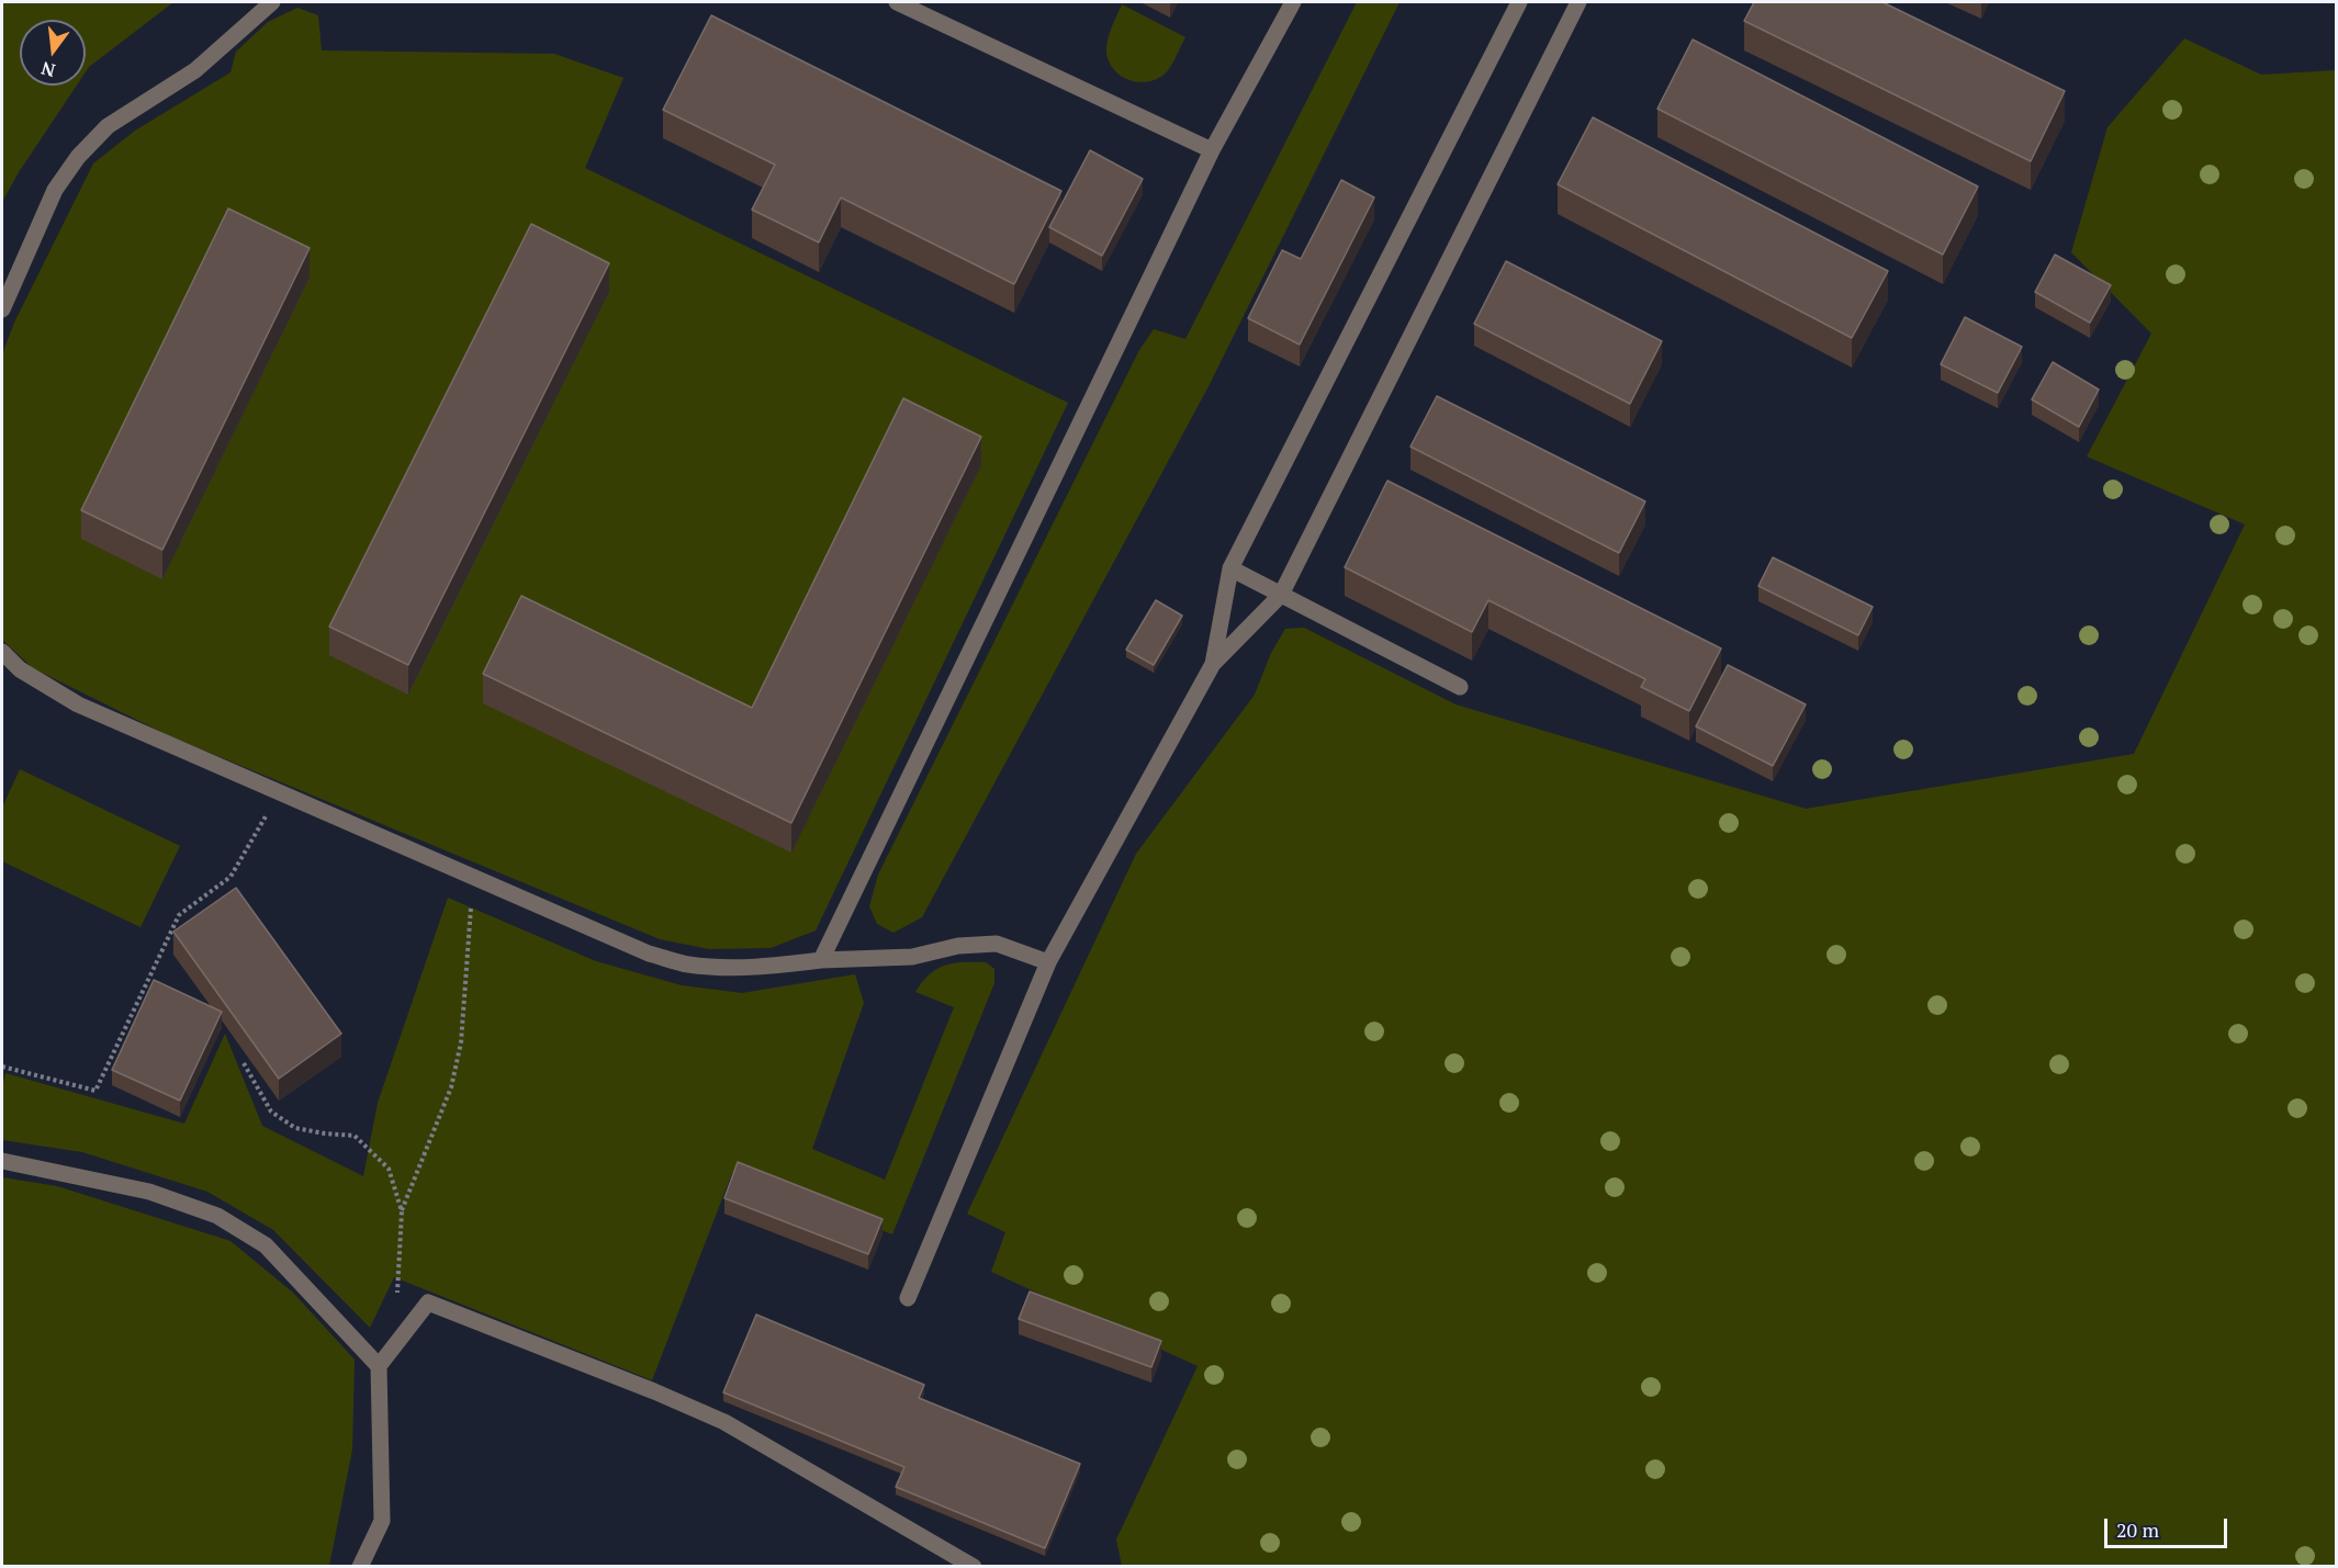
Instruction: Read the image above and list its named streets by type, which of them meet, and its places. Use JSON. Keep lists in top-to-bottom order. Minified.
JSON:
{"scale_bar":"20 m","north":"bottom"}
